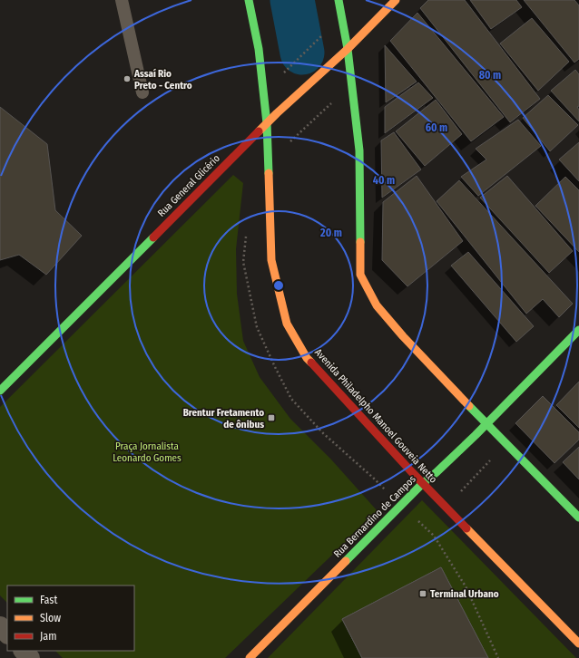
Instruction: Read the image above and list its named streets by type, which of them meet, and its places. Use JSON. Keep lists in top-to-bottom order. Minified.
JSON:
{"streets":{"main road":["Rua General Glicério","Avenida Philadelpho Manoel Gouveia Netto","Rua Bernardino de Campos"]},"crossings":[["Rua General Glicério","Avenida Philadelpho Manoel Gouveia Netto"],["Avenida Philadelpho Manoel Gouveia Netto","Rua Bernardino de Campos"]],"parks":["Praça Jornalista Leonardo Gomes"],"places":{"other":["Assaí Rio Preto - Centro"],"transit":["Brentur Fretamento de ônibus","Terminal Urbano"]},"legend":["Fast","Slow","Jam"],"rings":["80 m","60 m","40 m","20 m"]}
